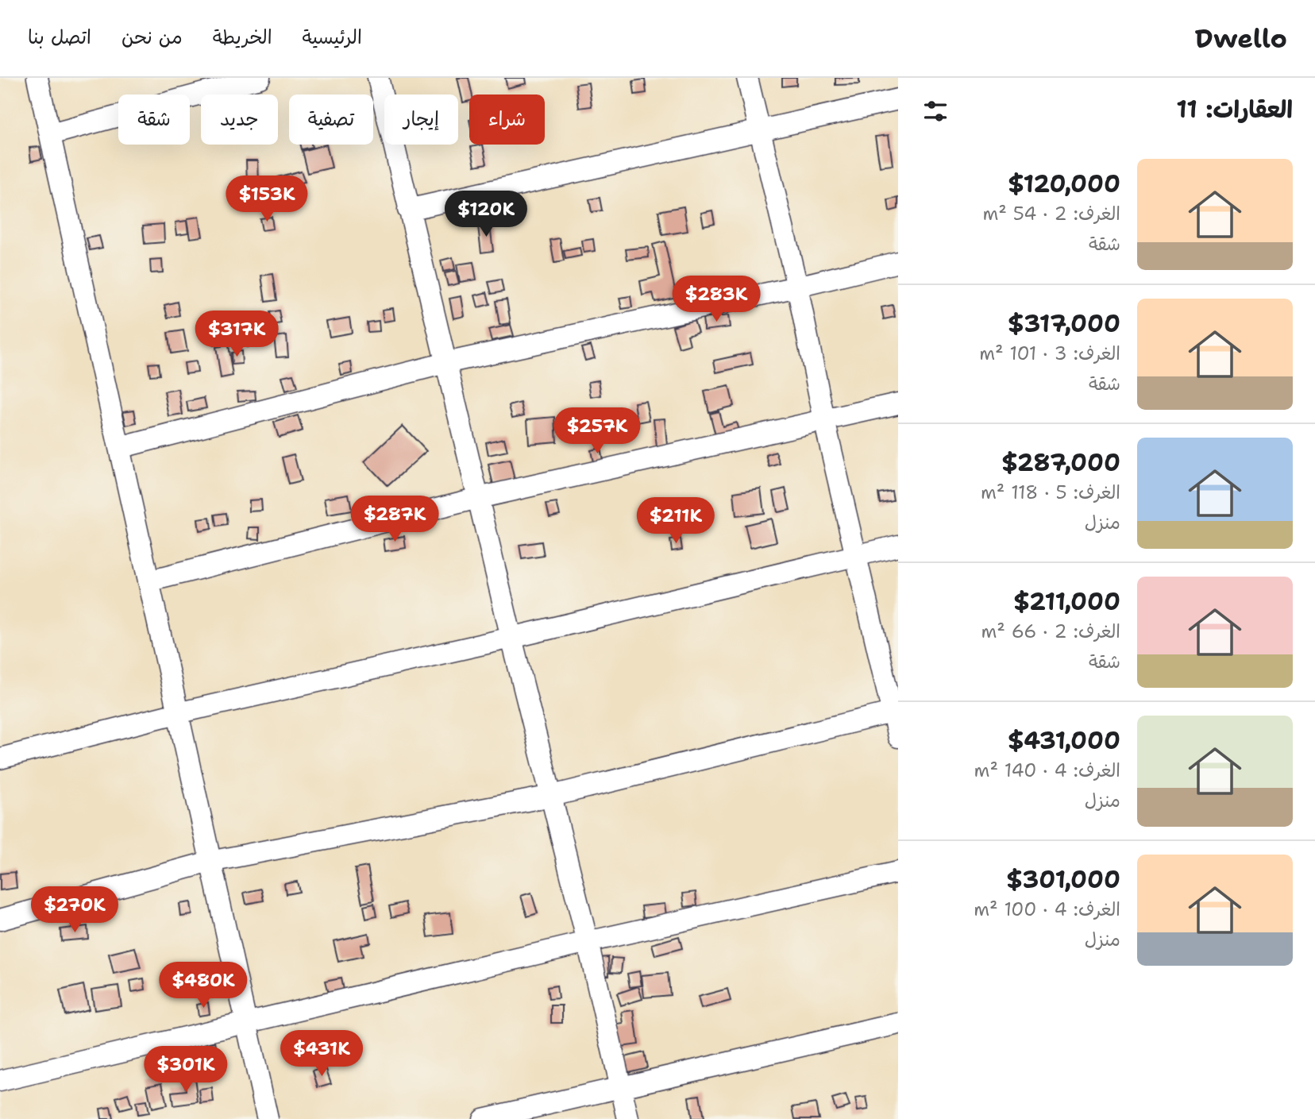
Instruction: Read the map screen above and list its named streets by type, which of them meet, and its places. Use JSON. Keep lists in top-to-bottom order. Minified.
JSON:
{"page":{"header":"Dwello","nav":["الرئيسية","الخريطة","من نحن","اتصل بنا"],"heading":"العقارات: 11","chip":["شراء","إيجار","تصفية","جديد","شقة"],"list":[{"name":"$120,000","note":"الغرف: 2 · 54 m² · شقة"},{"name":"$317,000","note":"الغرف: 3 · 101 m² · شقة"},{"name":"$287,000","note":"الغرف: 5 · 118 m² · منزل"},{"name":"$211,000","note":"الغرف: 2 · 66 m² · شقة"},{"name":"$431,000","note":"الغرف: 4 · 140 m² · منزل"},{"name":"$301,000","note":"الغرف: 4 · 100 m² · منزل"}],"price":["$153K","$120K","$283K","$317K","$257K","$287K","$211K","$270K","$480K","$431K","$301K"]}}
